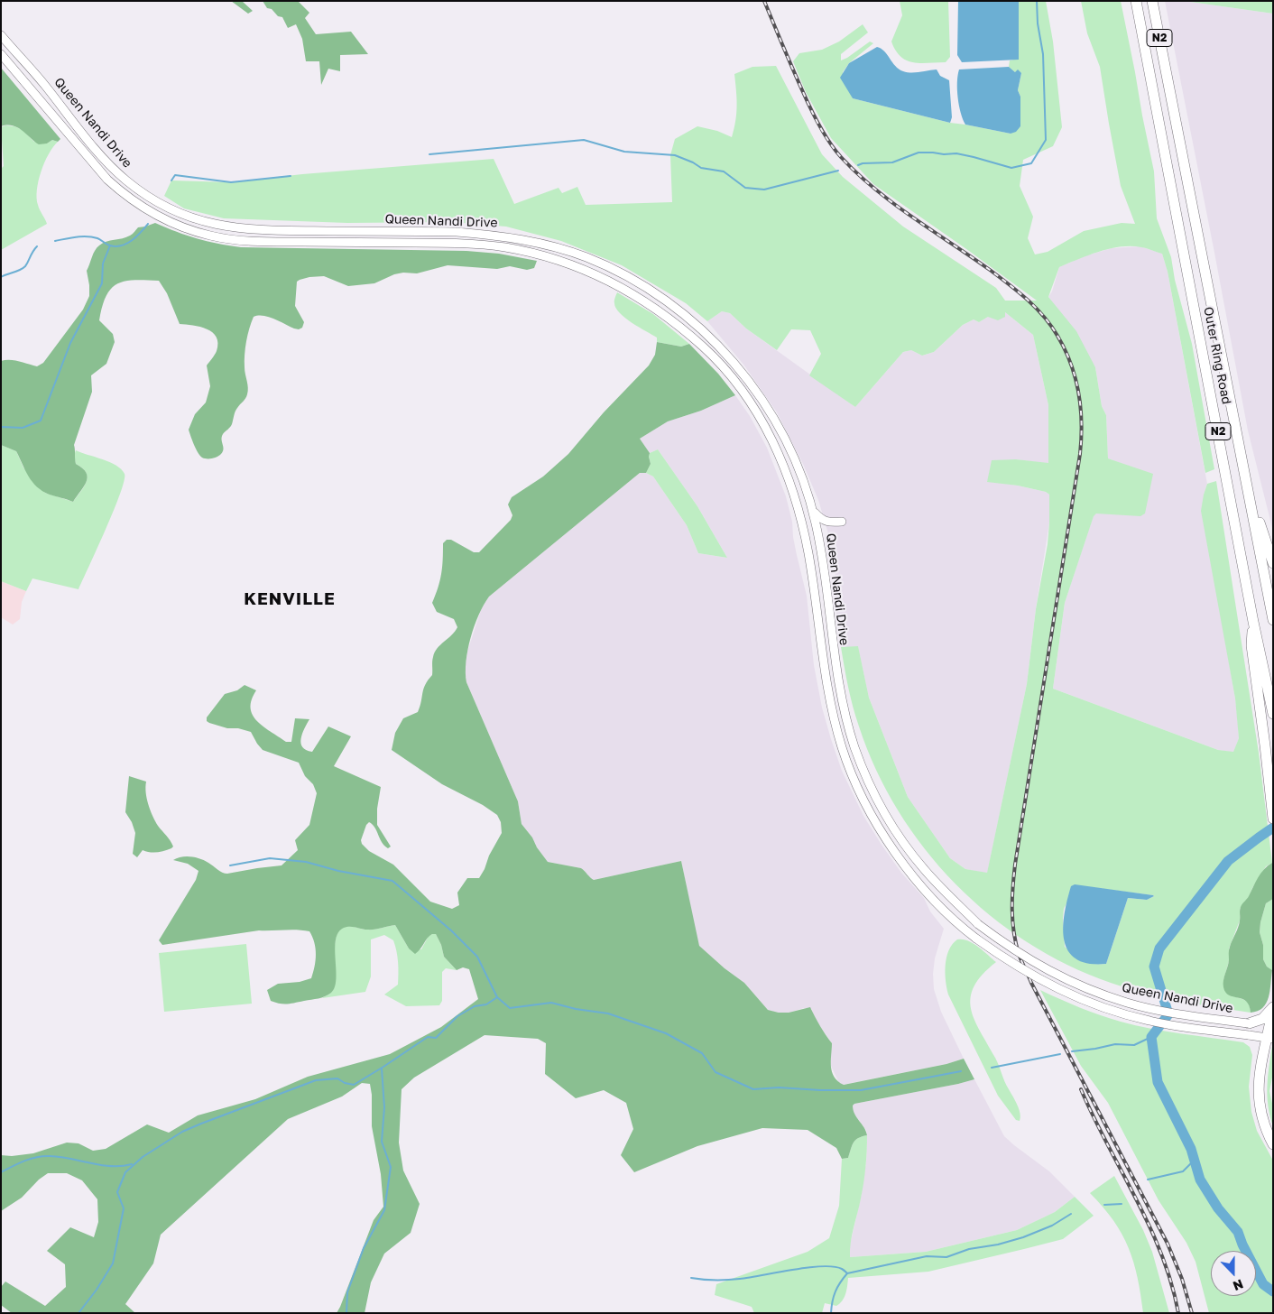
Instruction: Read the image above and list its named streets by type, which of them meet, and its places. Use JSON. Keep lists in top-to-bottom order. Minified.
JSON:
{"streets":{"highway":["N2","Outer Ring Road"],"main road":["Queen Nandi Drive"]},"districts":["KENVILLE"],"north":"bottom"}
